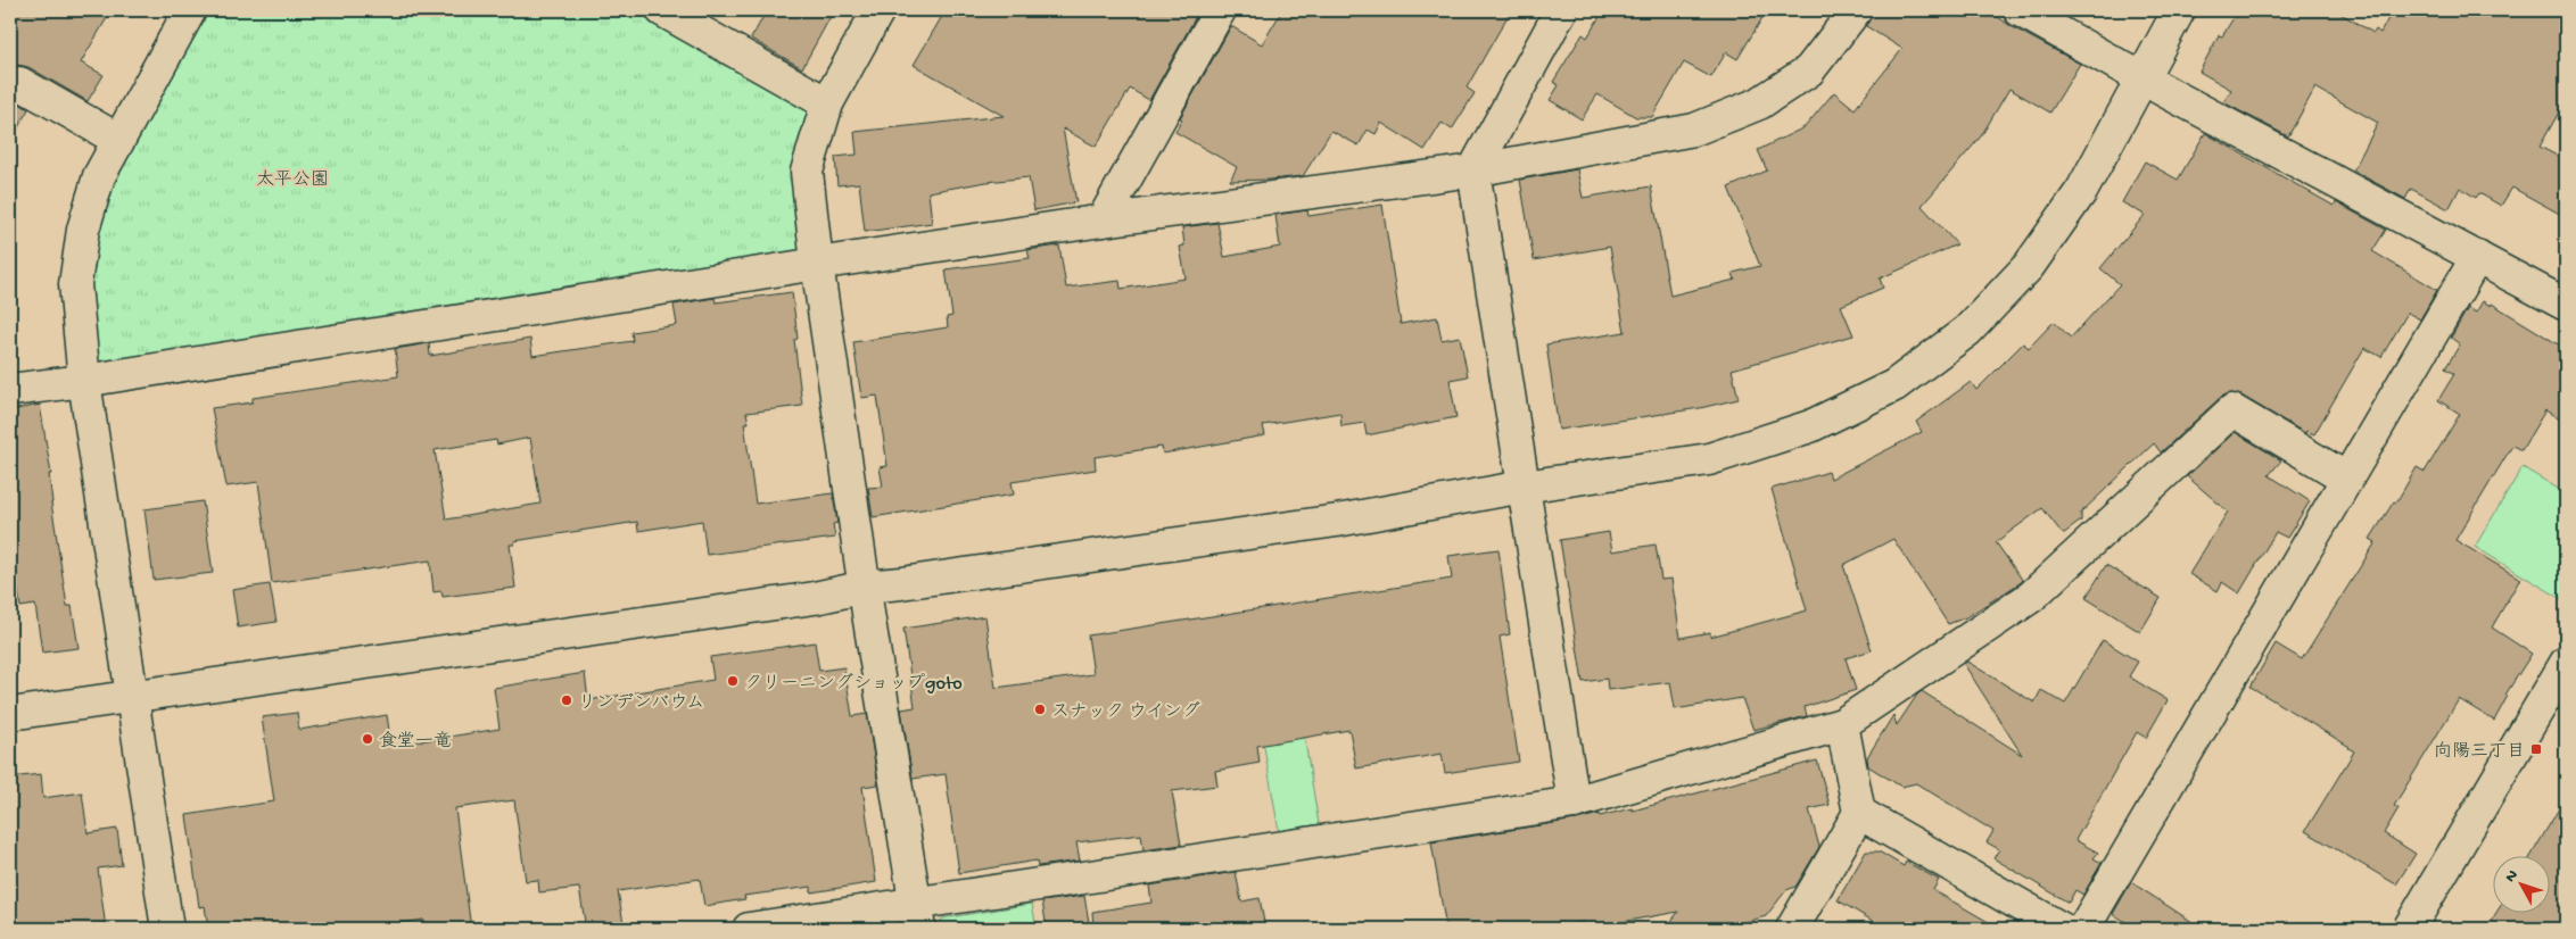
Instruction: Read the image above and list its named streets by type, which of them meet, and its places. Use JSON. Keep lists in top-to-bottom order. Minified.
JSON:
{"parks":["太平公園"],"places":{"other":["クリーニングショップgoto","リンデンバウム","スナック ウイング","食堂一竜"],"transit":["向陽三丁目"]},"north":"top left"}
